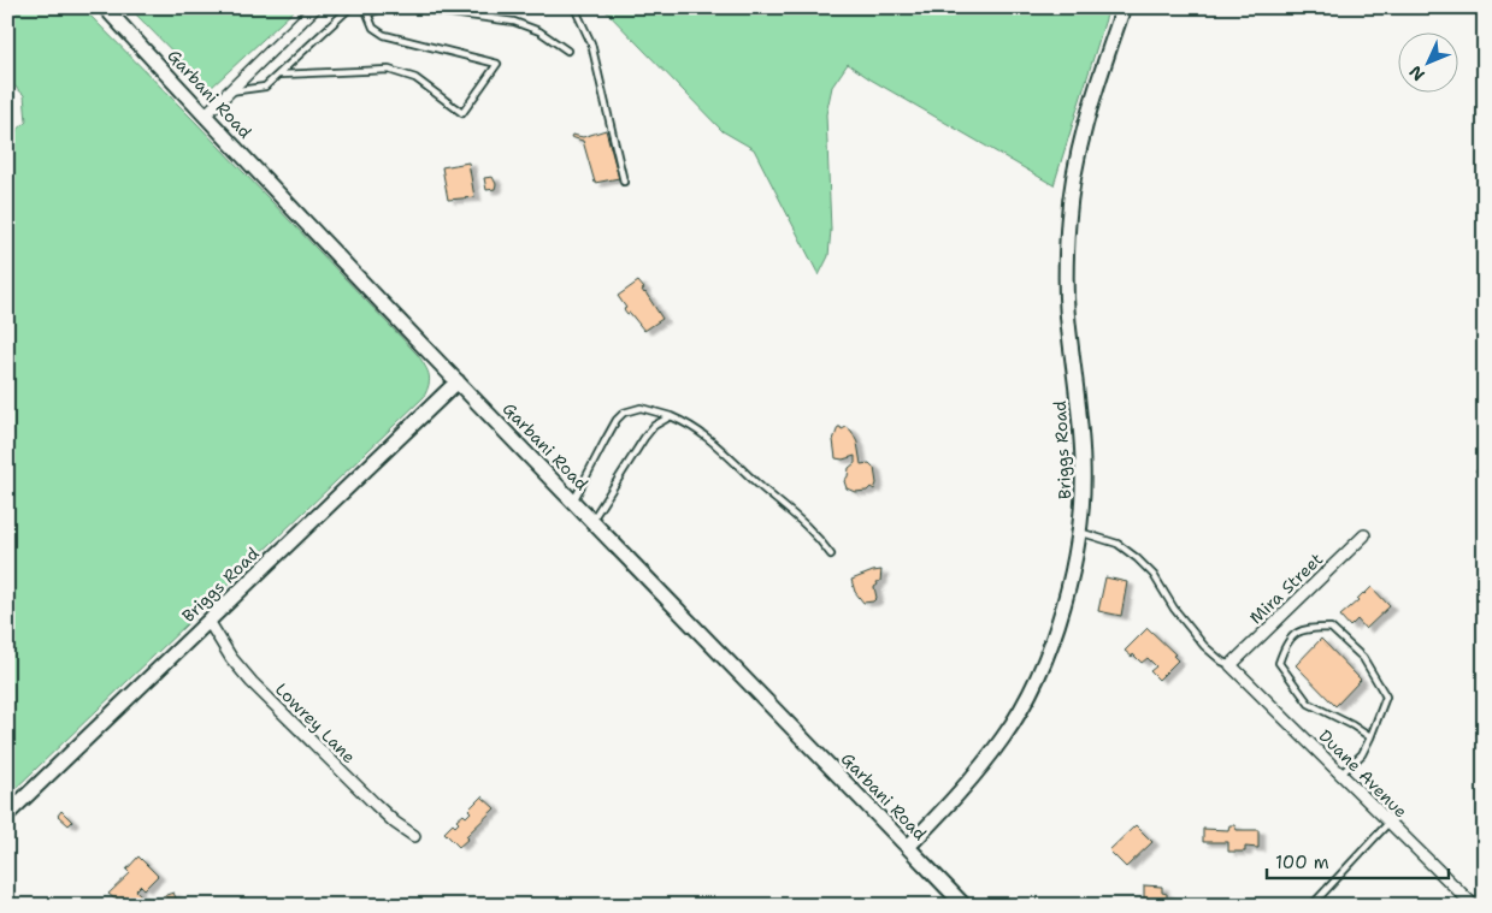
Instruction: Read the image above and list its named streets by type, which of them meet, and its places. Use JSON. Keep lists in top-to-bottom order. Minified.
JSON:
{"streets":{"street":["Garbani Road","Briggs Road","Mira Street","Lowrey Lane","Duane Avenue"]},"crossings":[["Garbani Road","Briggs Road"],["Briggs Road","Lowrey Lane"],["Mira Street","Duane Avenue"]],"scale_bar":"100 m","north":"bottom left"}
